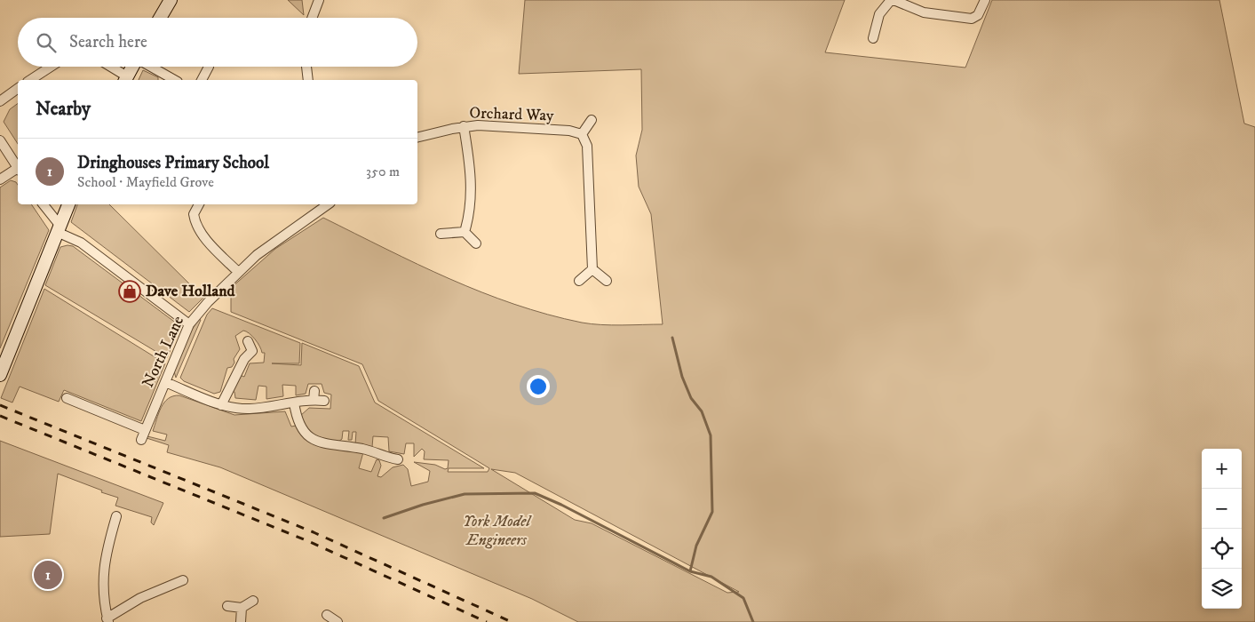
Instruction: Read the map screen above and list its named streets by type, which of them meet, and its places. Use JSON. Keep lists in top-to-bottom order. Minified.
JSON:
{"streets":{"street":["Orchard Way","North Lane"]},"parks":["York Model Engineers"],"places":{"shop":["Dave Holland"]},"page":{"search":"Search here","heading":"Nearby","list":[{"mark":"1","name":"Dringhouses Primary School","note":"School · Mayfield Grove","value":"350 m"}],"map_buttons":["+","−"],"pins":"1"}}
